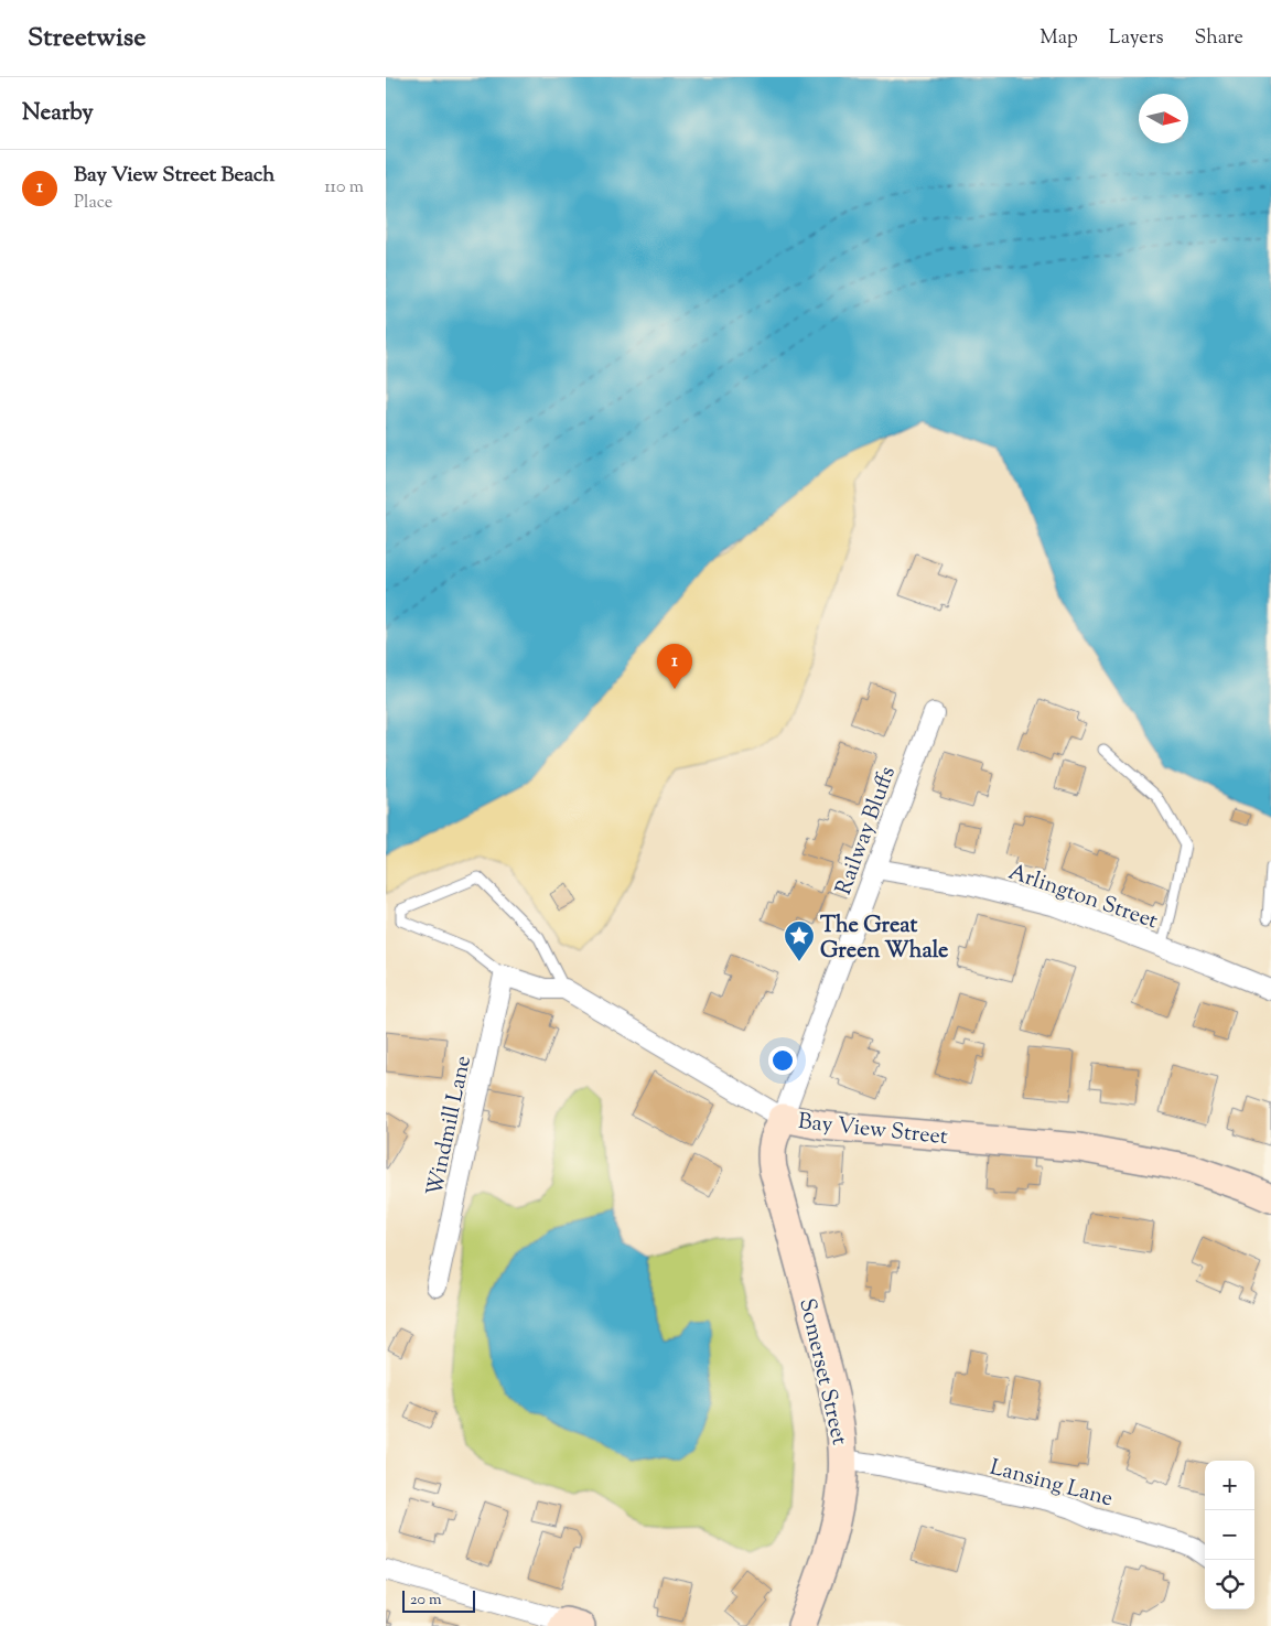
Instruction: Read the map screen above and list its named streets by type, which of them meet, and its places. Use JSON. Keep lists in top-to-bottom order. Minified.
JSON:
{"streets":{"street":["Railway Bluffs","Arlington Street","Windmill Lane","Bay View Street","Somerset Street","Lansing Lane"]},"crossings":[["Railway Bluffs","Arlington Street"],["Railway Bluffs","Bay View Street"],["Railway Bluffs","Somerset Street"],["Windmill Lane","Bay View Street"],["Bay View Street","Somerset Street"],["Somerset Street","Lansing Lane"]],"places":{"place":["The Great Green Whale"]},"scale_bar":"20 m","north":"right","page":{"header":"Streetwise","nav":["Map","Layers","Share"],"heading":"Nearby","list":[{"mark":"1","name":"Bay View Street Beach","note":"Place","value":"110 m"}],"pins":"1","map_buttons":["+","−"],"scale":"20 m"}}
